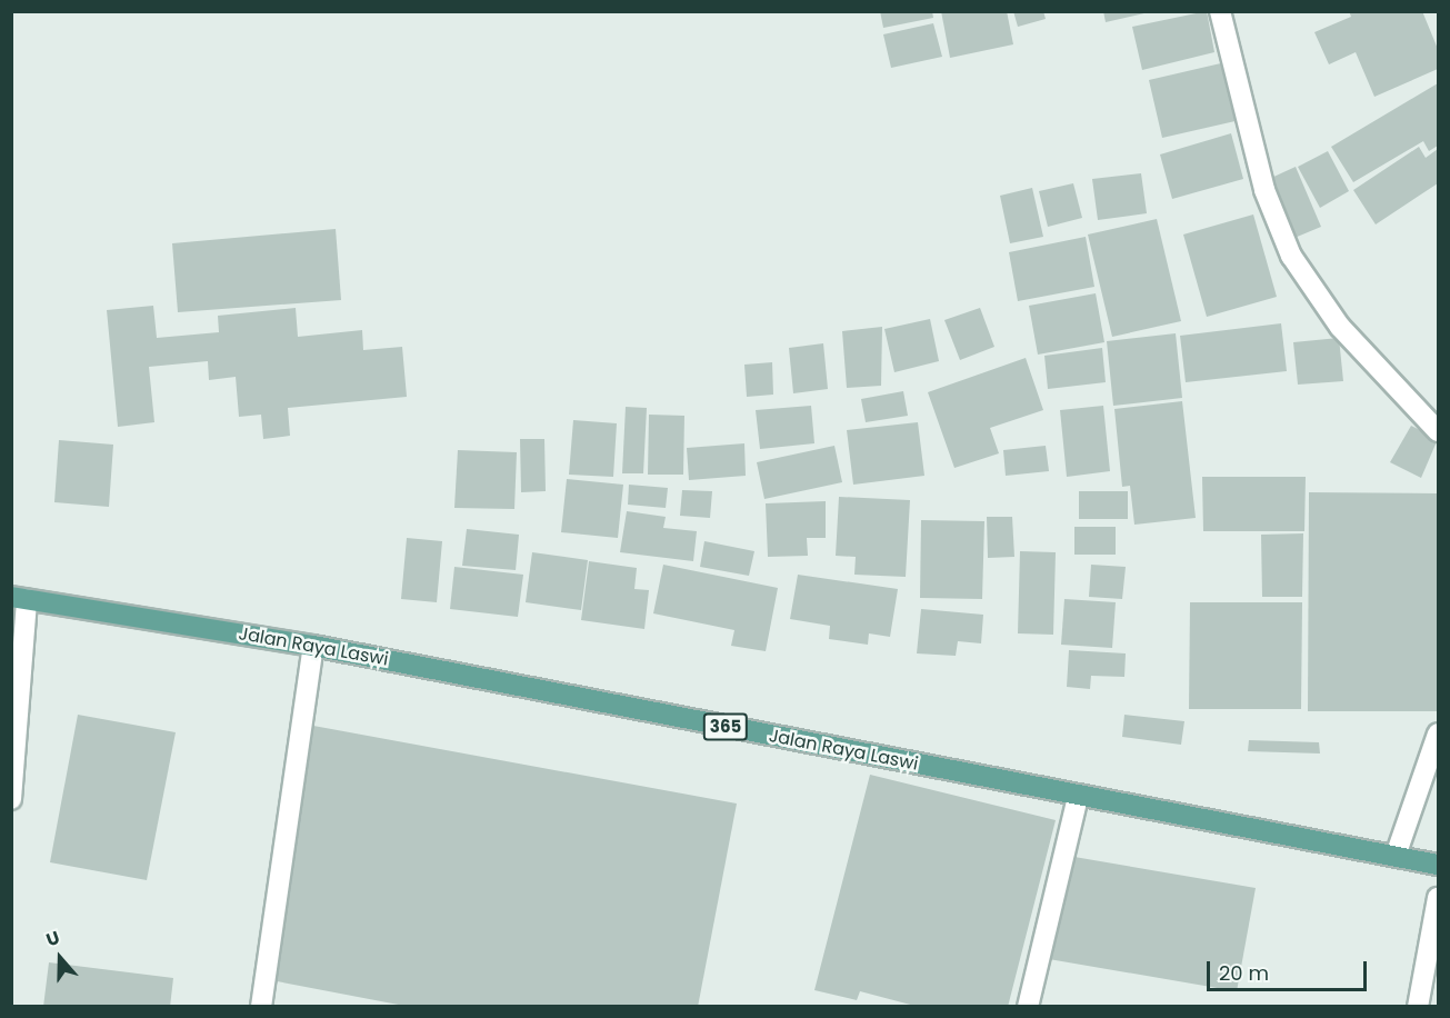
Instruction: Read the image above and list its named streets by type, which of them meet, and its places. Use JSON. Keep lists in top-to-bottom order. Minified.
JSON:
{"streets":{"main road":["Jalan Raya Laswi","365"]},"scale_bar":"20 m","north":"top"}
